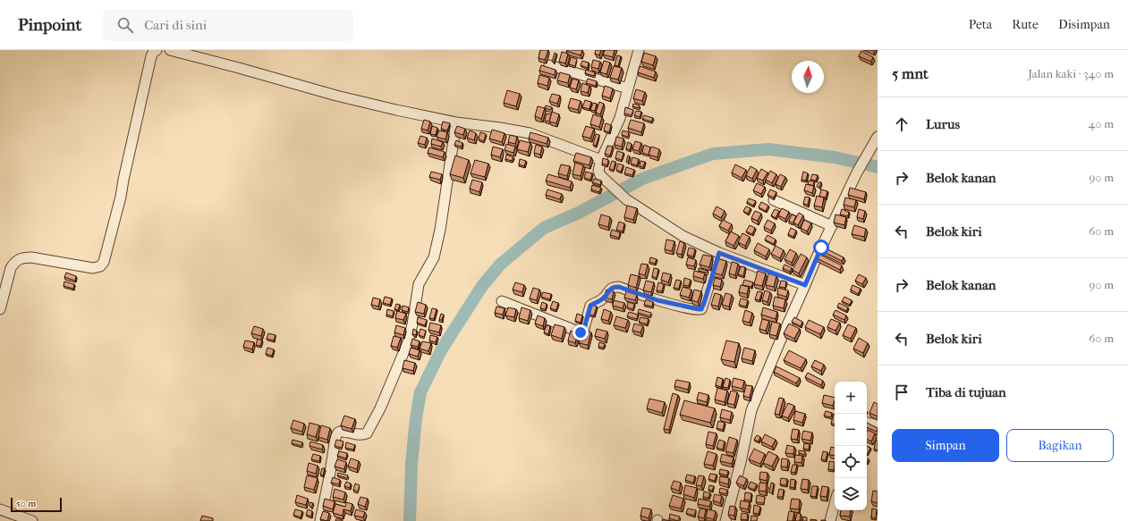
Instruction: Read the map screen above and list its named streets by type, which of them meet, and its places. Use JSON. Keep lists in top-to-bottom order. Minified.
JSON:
{"scale_bar":"50 m","north":"top","page":{"header":"Pinpoint","search":"Cari di sini","nav":["Peta","Rute","Disimpan"],"heading":["5 mnt","Jalan kaki · 340 m"],"list":[["Lurus","40 m"],["Belok kanan","90 m"],["Belok kiri","60 m"],["Belok kanan","90 m"],["Belok kiri","60 m"],"Tiba di tujuan"],"map_buttons":["+","−"],"buttons":["Simpan","Bagikan"],"scale":"50 m"}}
